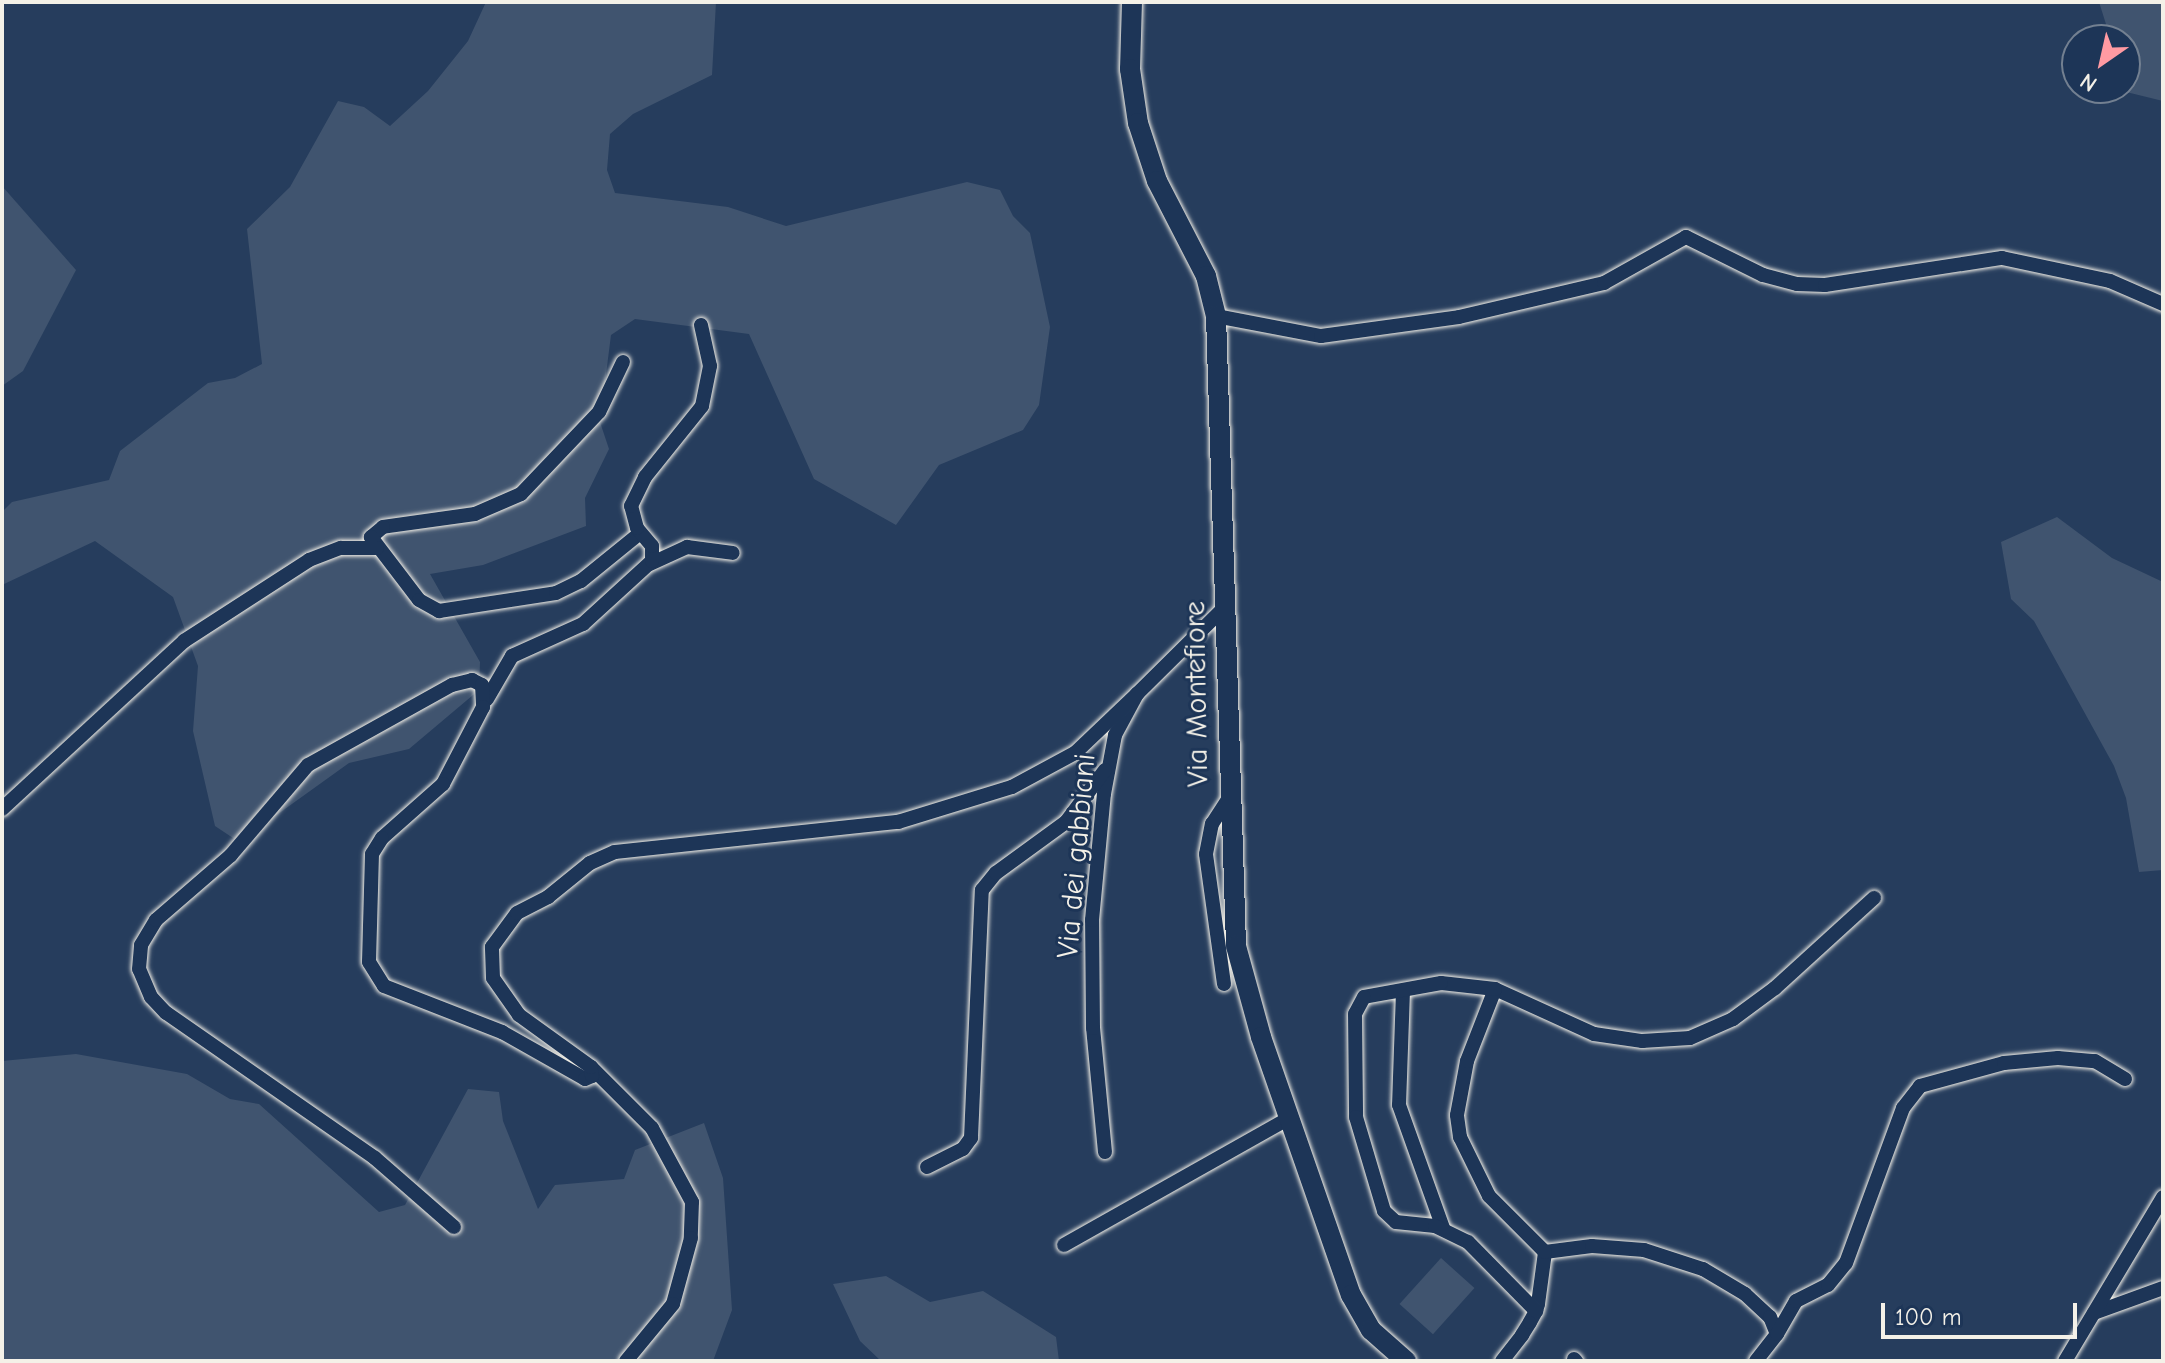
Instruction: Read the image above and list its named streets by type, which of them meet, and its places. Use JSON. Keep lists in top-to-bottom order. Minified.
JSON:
{"streets":{"main road":["Via Montefiore"],"street":["Via dei gabbiani"]},"crossings":[["Via Montefiore","Via dei gabbiani"]],"scale_bar":"100 m","north":"bottom left"}
